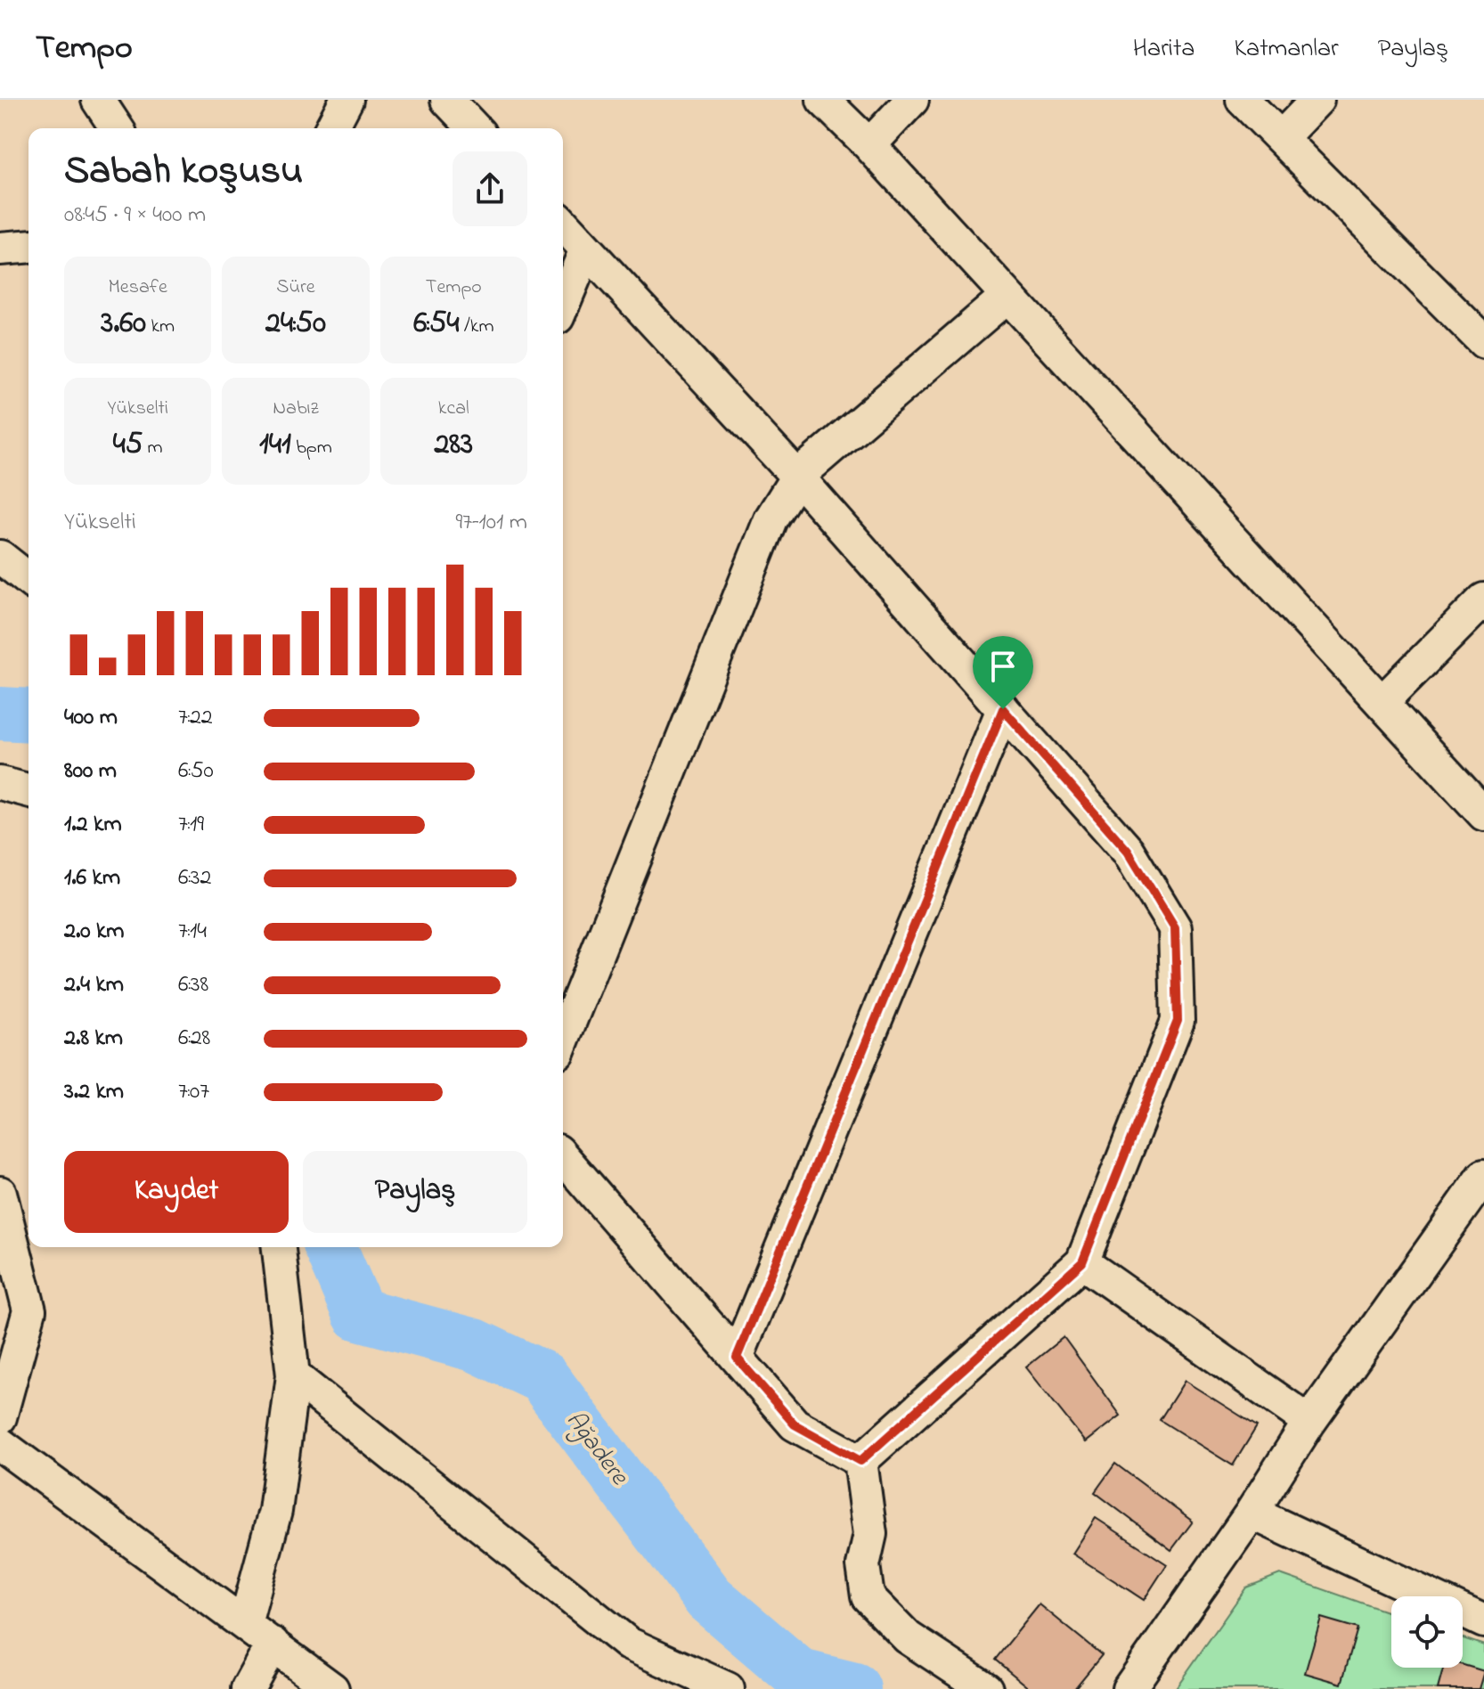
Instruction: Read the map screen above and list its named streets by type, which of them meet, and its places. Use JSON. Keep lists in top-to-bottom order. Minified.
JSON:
{"water":["Ağadere"],"page":{"header":"Tempo","nav":["Harita","Katmanlar","Paylaş"],"heading":["Sabah koşusu","08:45 · 9 × 400 m"],"stats":[["Mesafe","3.60 km"],["Süre","24:50"],["Tempo","6:54 /km"],["Yükselti","45 m"],["Nabız","141 bpm"],["kcal","283"]],"chart":["Yükselti","97–101 m"],"list":[{"name":"400 m","note":"7:22"},{"name":"800 m","note":"6:50"},{"name":"1.2 km","note":"7:19"},{"name":"1.6 km","note":"6:32"},{"name":"2.0 km","note":"7:14"},{"name":"2.4 km","note":"6:38"},{"name":"2.8 km","note":"6:28"},{"name":"3.2 km","note":"7:07"}],"buttons":["Kaydet","Paylaş"]}}
